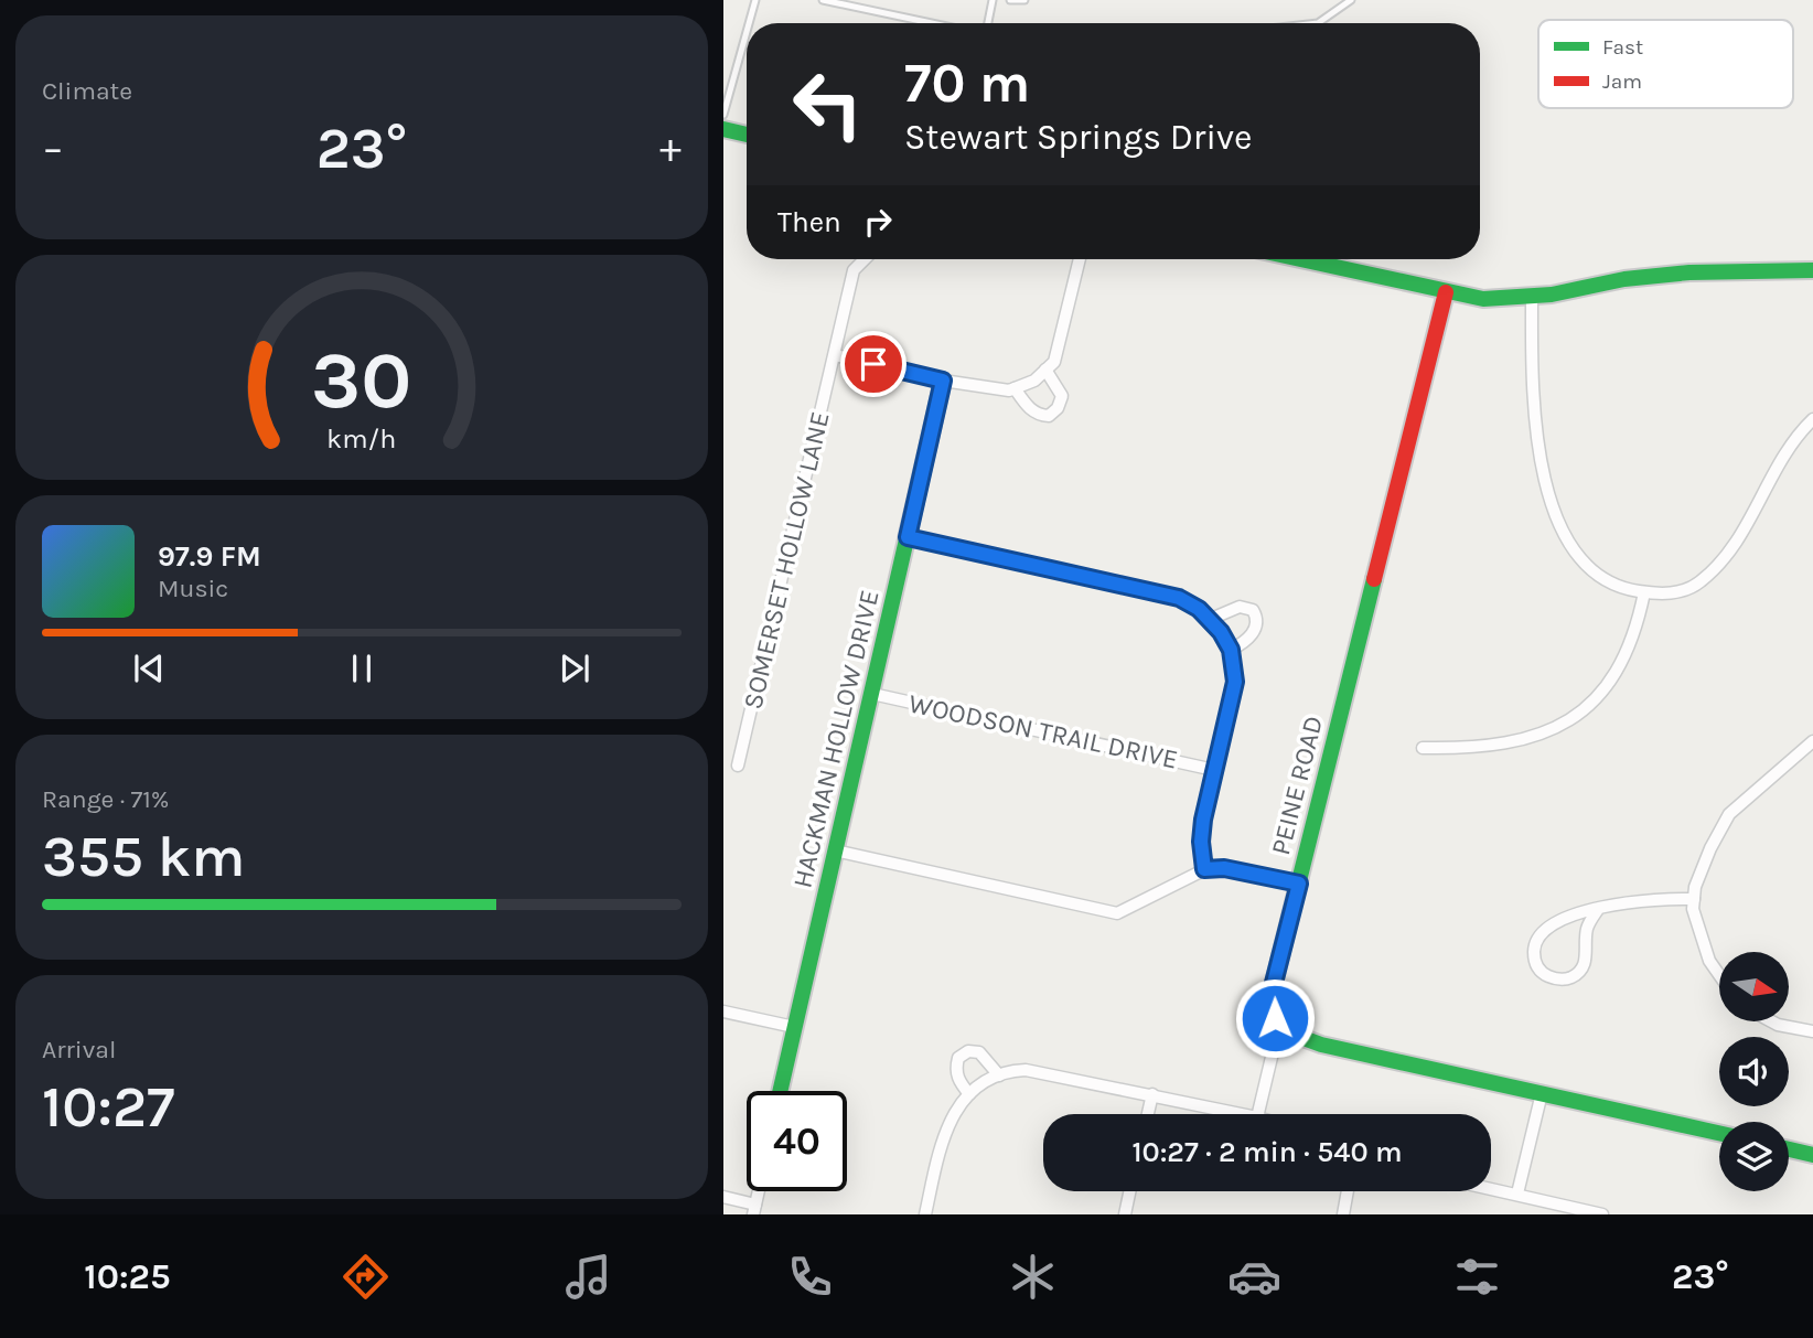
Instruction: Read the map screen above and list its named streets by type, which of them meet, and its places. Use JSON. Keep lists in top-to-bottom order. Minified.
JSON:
{"streets":{"street":["SOMERSET HOLLOW LANE","WOODSON TRAIL DRIVE","HACKMAN HOLLOW DRIVE","PEINE ROAD"]},"crossings":[["WOODSON TRAIL DRIVE","HACKMAN HOLLOW DRIVE"]],"legend":["Fast","Jam"],"north":"right","page":{"tile":["Climate",["Range · 71%","355 km"],["Arrival","10:27"]],"turn":["70 m","Stewart Springs Drive"],"heat":["−","23°","+"],"then":"Then","song":["97.9 FM","Music"],"limit":"40","trip":"10:27 · 2 min · 540 m","tabs":["10:25","23°"],"gauge":["30","km/h"]}}
